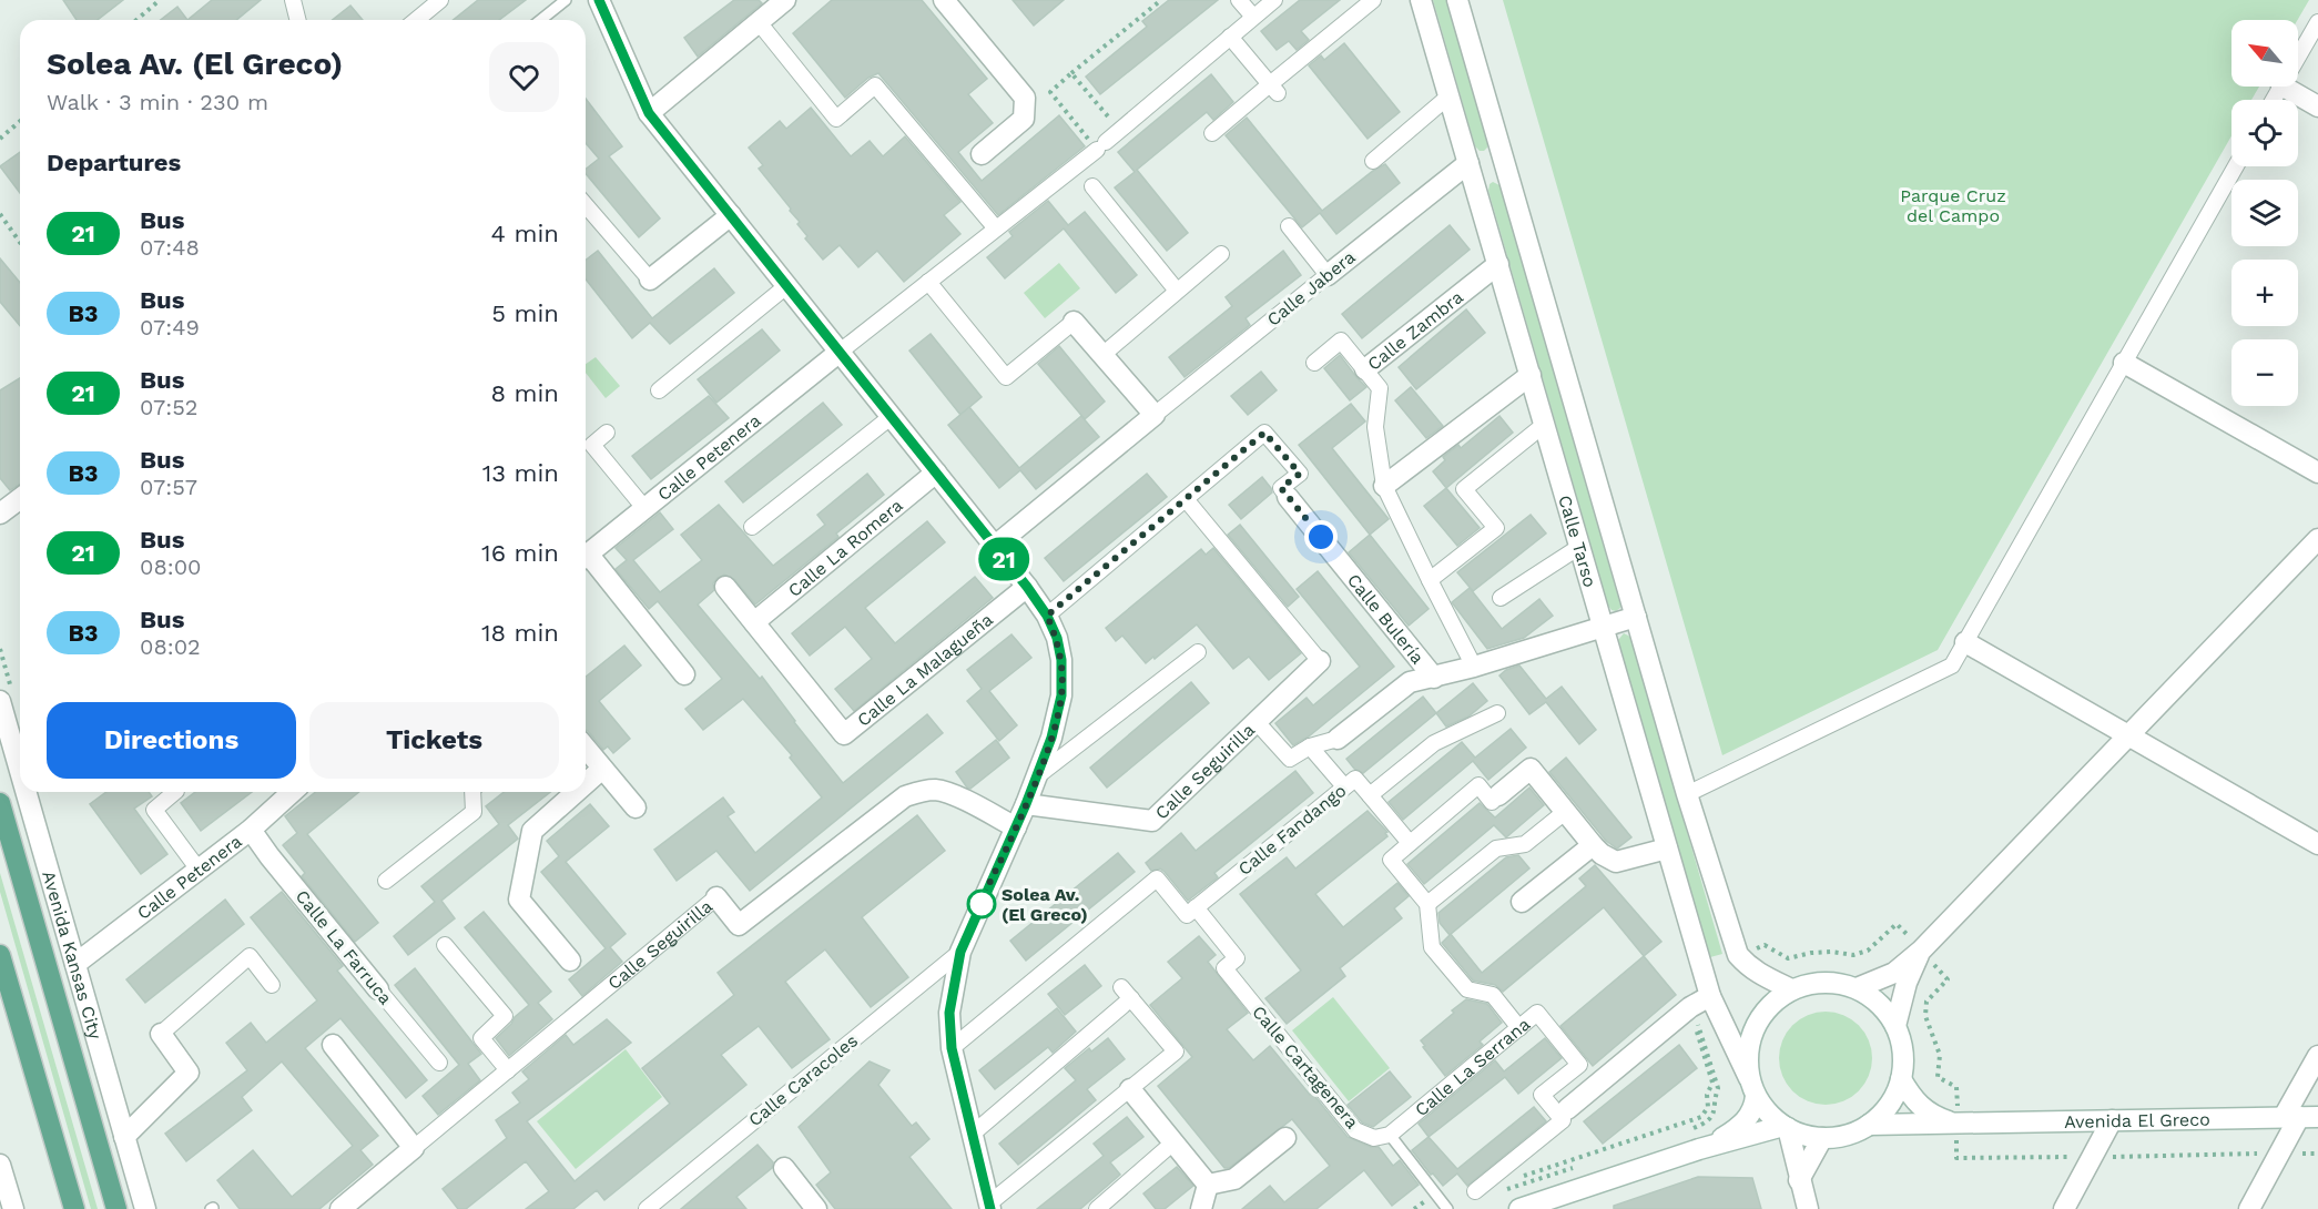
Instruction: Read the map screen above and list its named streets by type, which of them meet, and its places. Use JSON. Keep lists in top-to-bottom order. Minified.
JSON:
{"streets":{"main road":["Avenida Kansas City"],"street":["Calle Jabera","Calle Zambra","Calle Petenera","Calle Tarso","Calle La Romera","Calle Bulería","Calle La Malagueña","Calle Seguirilla","Calle Fandango","Calle La Farruca","Calle Cartagenera","Calle La Serrana","Calle Caracoles","Avenida El Greco"]},"crossings":[["Calle Jabera","Calle Tarso"],["Calle Zambra","Calle Tarso"],["Calle Petenera","Calle La Farruca"],["Calle Petenera","Avenida Kansas City"],["Calle Tarso","Avenida El Greco"],["Calle La Romera","Calle La Malagueña"],["Calle Fandango","Calle Cartagenera"],["Calle Cartagenera","Calle La Serrana"]],"parks":["Parque Cruz del Campo"],"places":["Solea Av. (El Greco)"],"lines":["bus line 21"],"north":"top left","page":{"on_map":"21","map_buttons":["+","−"],"heading":[["Solea Av. (El Greco)","Walk · 3 min · 230 m"],"Departures"],"list":[{"mark":"21","name":"Bus","note":"07:48","value":"4 min"},{"mark":"B3","name":"Bus","note":"07:49","value":"5 min"},{"mark":"21","name":"Bus","note":"07:52","value":"8 min"},{"mark":"B3","name":"Bus","note":"07:57","value":"13 min"},{"mark":"21","name":"Bus","note":"08:00","value":"16 min"},{"mark":"B3","name":"Bus","note":"08:02","value":"18 min"}],"buttons":["Directions","Tickets"]}}
